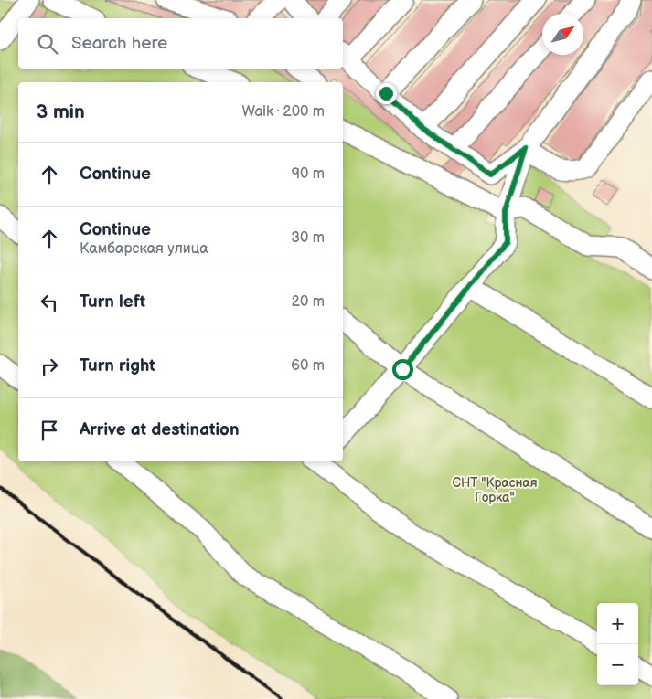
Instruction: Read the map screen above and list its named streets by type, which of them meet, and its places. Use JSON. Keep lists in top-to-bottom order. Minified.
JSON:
{"parks":["СНТ \"Красная Горка\""],"north":"top right","page":{"search":"Search here","heading":["3 min","Walk · 200 m"],"list":[["Continue","90 m"],["Continue","Камбарская улица","30 m"],["Turn left","20 m"],["Turn right","60 m"],"Arrive at destination"],"map_buttons":["+","−"]}}
